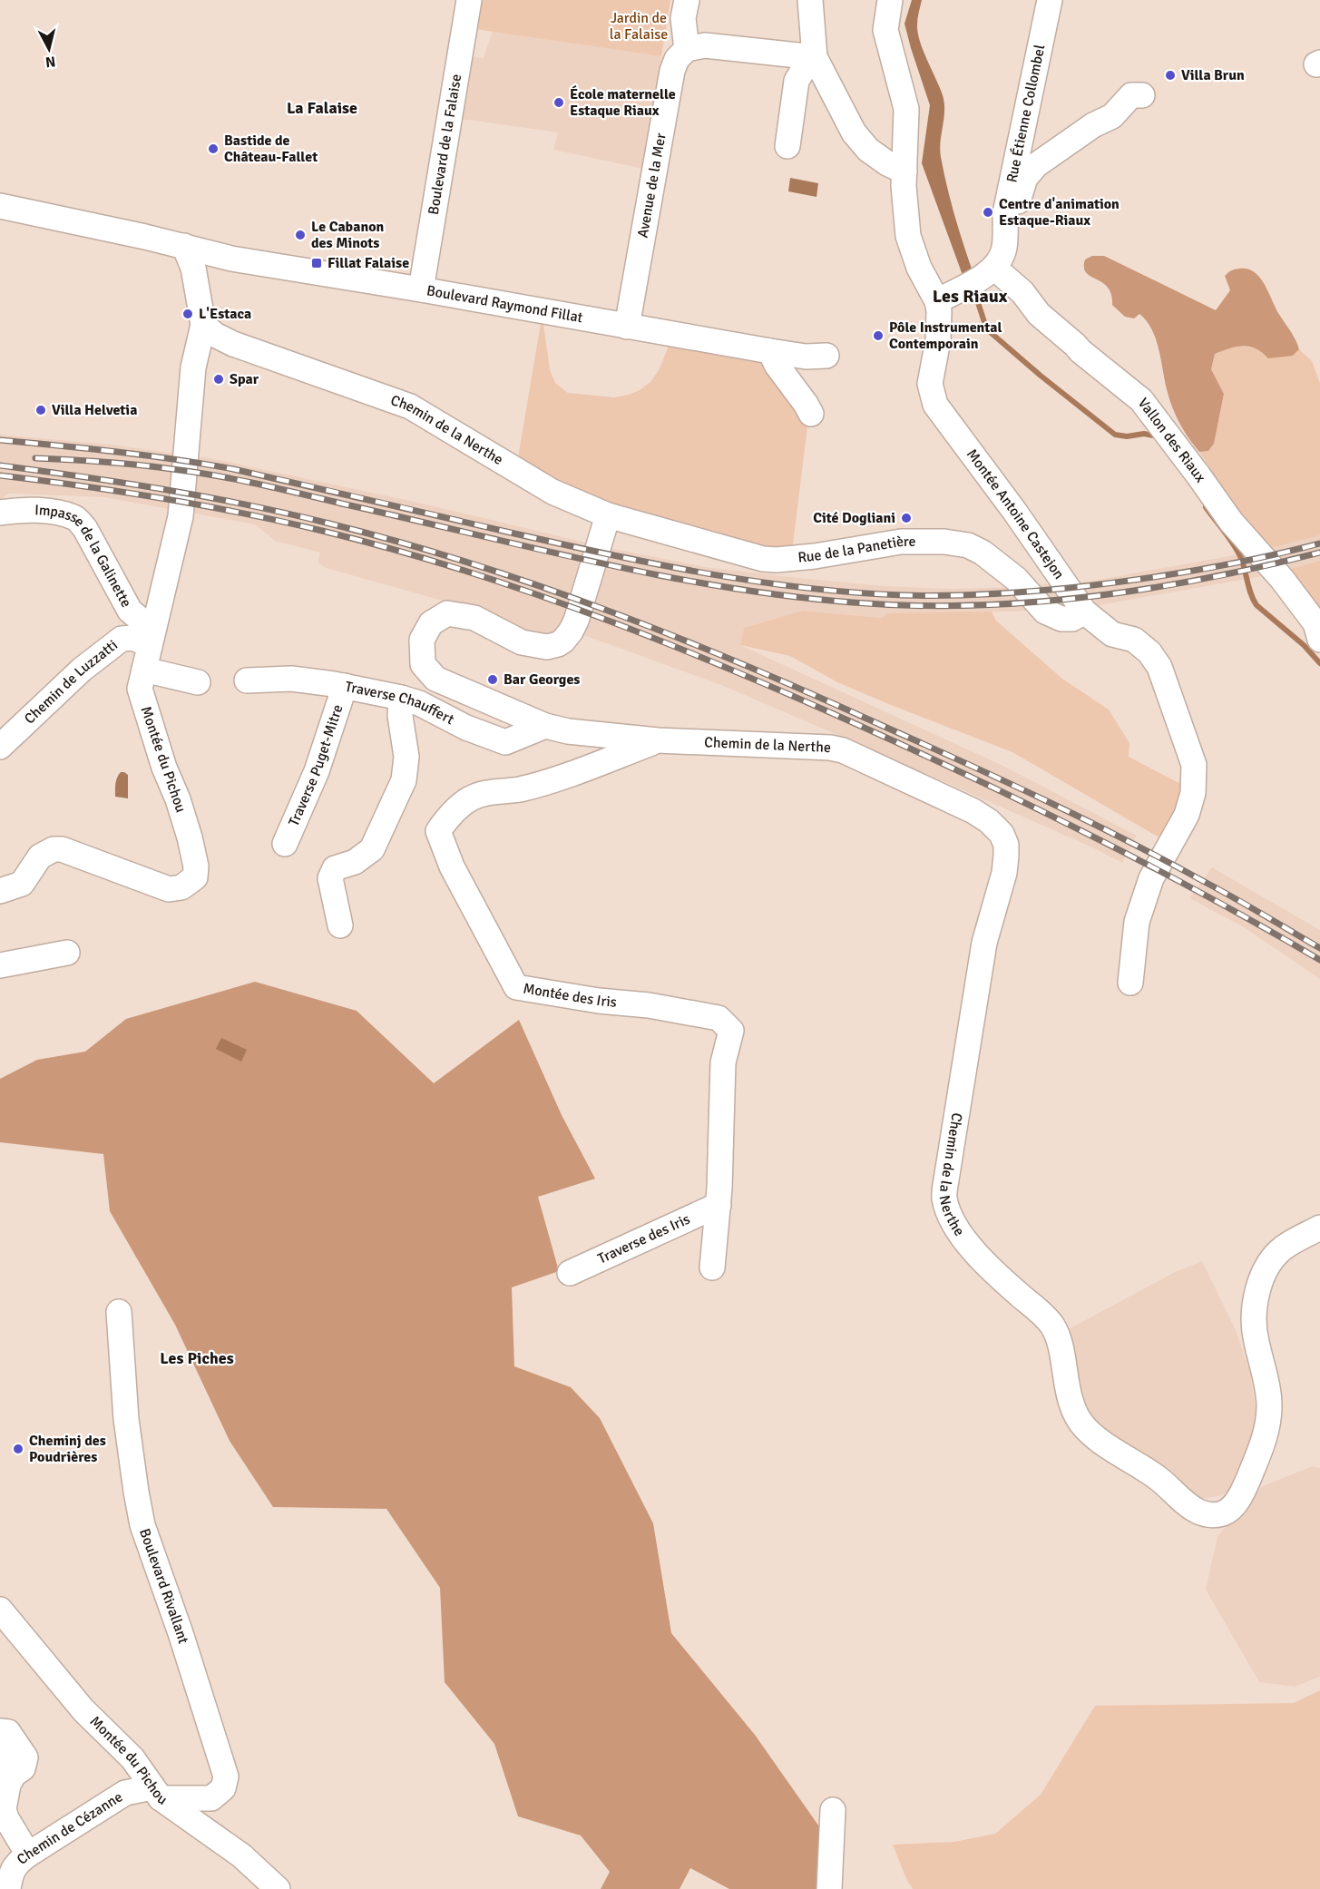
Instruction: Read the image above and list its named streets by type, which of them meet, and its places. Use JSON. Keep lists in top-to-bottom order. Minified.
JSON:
{"streets":{"street":["Rue Étienne Collombel","Boulevard de la Falaise","Avenue de la Mer","Boulevard Raymond Fillat","Chemin de la Nerthe","Vallon des Riaux","Montée Antoine Castejon","Rue de la Panetière","Impasse de la Galinette","Chemin de Luzzatti","Traverse Chauffert","Montée du Pichou","Traverse Puget-Mitre","Montée des Iris","Traverse des Iris","Boulevard Rivallant","Chemin de Cézanne"]},"crossings":[["Boulevard de la Falaise","Boulevard Raymond Fillat"],["Avenue de la Mer","Boulevard Raymond Fillat"],["Chemin de la Nerthe","Rue de la Panetière"],["Chemin de la Nerthe","Traverse Chauffert"],["Chemin de la Nerthe","Montée du Pichou"],["Chemin de la Nerthe","Montée des Iris"],["Montée Antoine Castejon","Rue de la Panetière"],["Impasse de la Galinette","Chemin de Luzzatti"],["Impasse de la Galinette","Montée du Pichou"],["Chemin de Luzzatti","Montée du Pichou"],["Traverse Chauffert","Traverse Puget-Mitre"],["Montée du Pichou","Boulevard Rivallant"],["Montée du Pichou","Chemin de Cézanne"],["Montée des Iris","Traverse des Iris"],["Boulevard Rivallant","Chemin de Cézanne"]],"districts":["La Falaise","Les Riaux","Les Piches"],"parks":["Jardin de la Falaise"],"places":{"other":["Villa Brun","École maternelle Estaque Riaux","Bastide de Château-Fallet","Centre d'animation Estaque-Riaux","Le Cabanon des Minots","L'Estaca","Pôle Instrumental Contemporain","Spar","Villa Helvetia","Cité Dogliani","Bar Georges","Cheminj des Poudrières"],"transit":["Fillat Falaise"]},"north":"bottom"}
